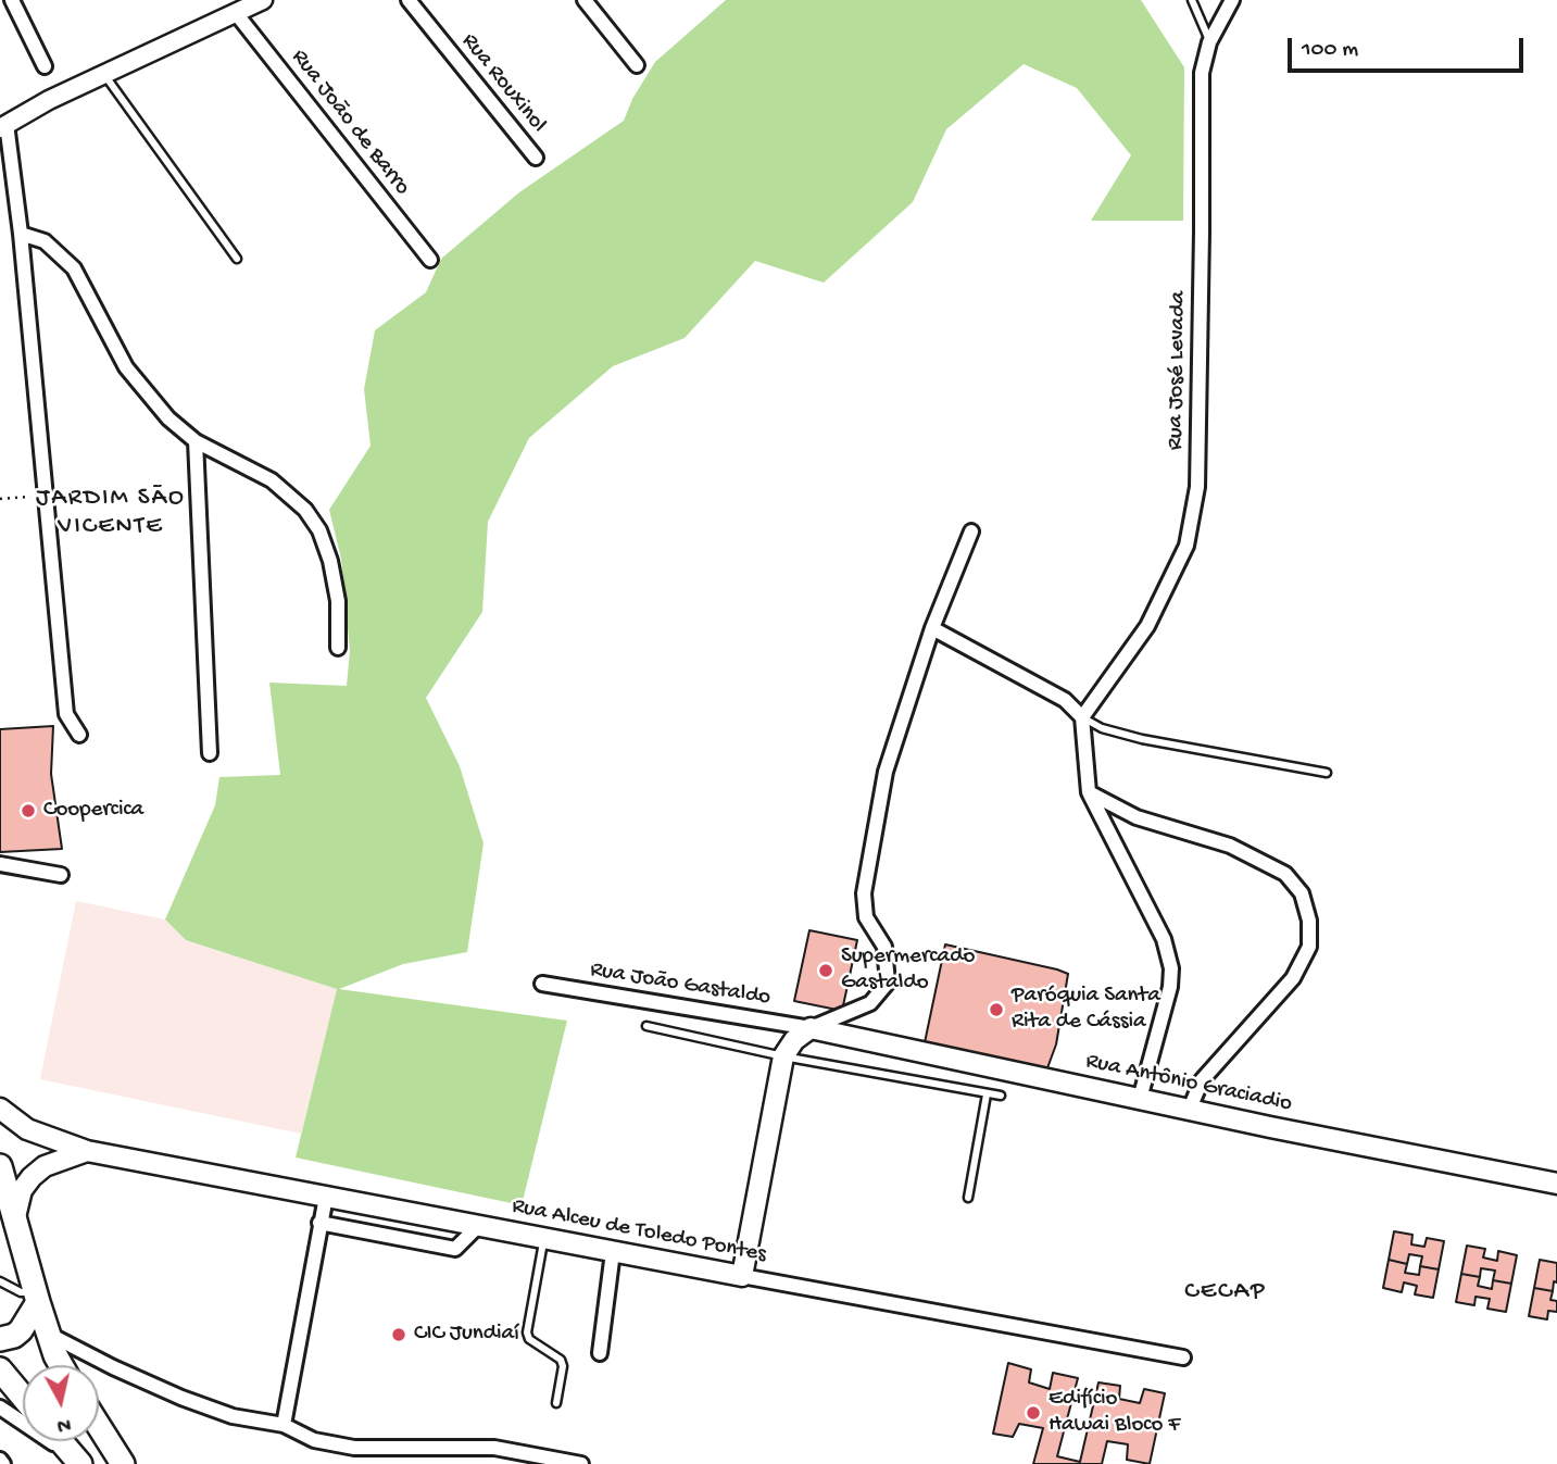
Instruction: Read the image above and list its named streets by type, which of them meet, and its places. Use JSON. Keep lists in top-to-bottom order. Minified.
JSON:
{"streets":{"main road":["Rua Antônio Graciadio","Rua Alceu de Toledo Pontes"],"street":["Rua Rouxinol","Rua João de Barro","Rua José Levada","Rua João Gastaldo"]},"crossings":[["Rua João Gastaldo","Rua Antônio Graciadio"]],"districts":["JARDIM SÃO VICENTE","CECAP"],"places":["Coopercica","Supermercado Gastaldo","Paróquia Santa Rita de Cássia","CIC Jundiaí","Edifício Hawai Bloco F"],"scale_bar":"100 m","north":"bottom"}
